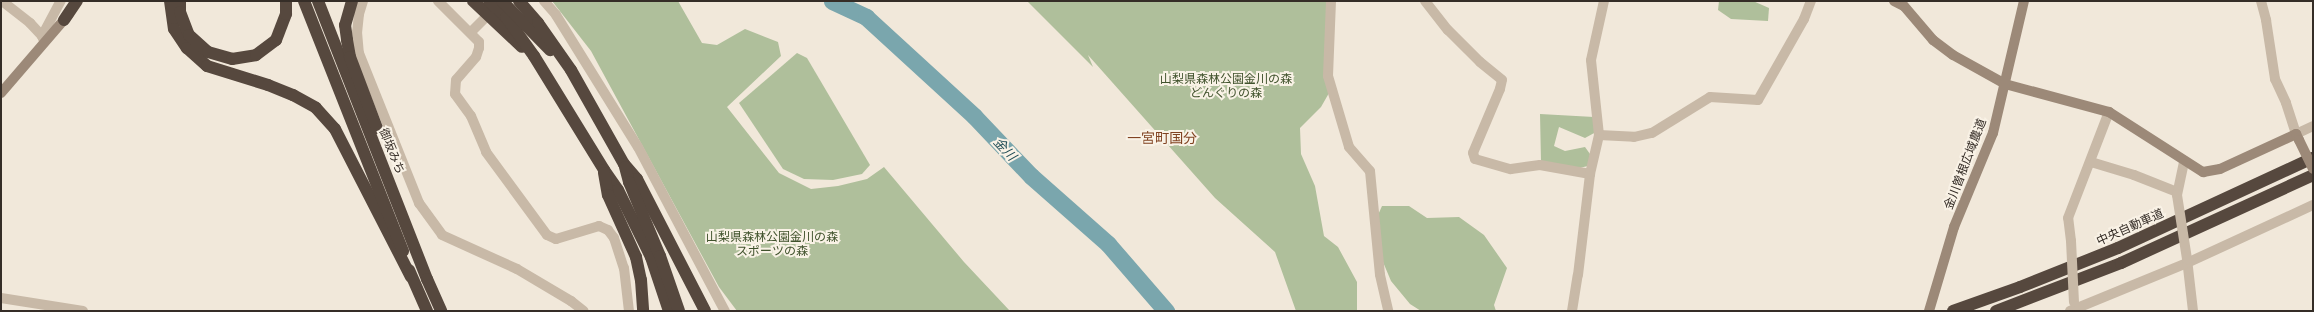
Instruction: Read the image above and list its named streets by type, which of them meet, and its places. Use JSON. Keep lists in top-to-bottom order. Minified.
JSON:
{"streets":{"highway":["御坂みち","中央自動車道"],"street":["金川曽根広域農道"]},"districts":["一宮町国分"],"water":["金川"],"parks":["山梨県森林公園金川の森 どんぐりの森","山梨県森林公園金川の森 スポーツの森"]}
